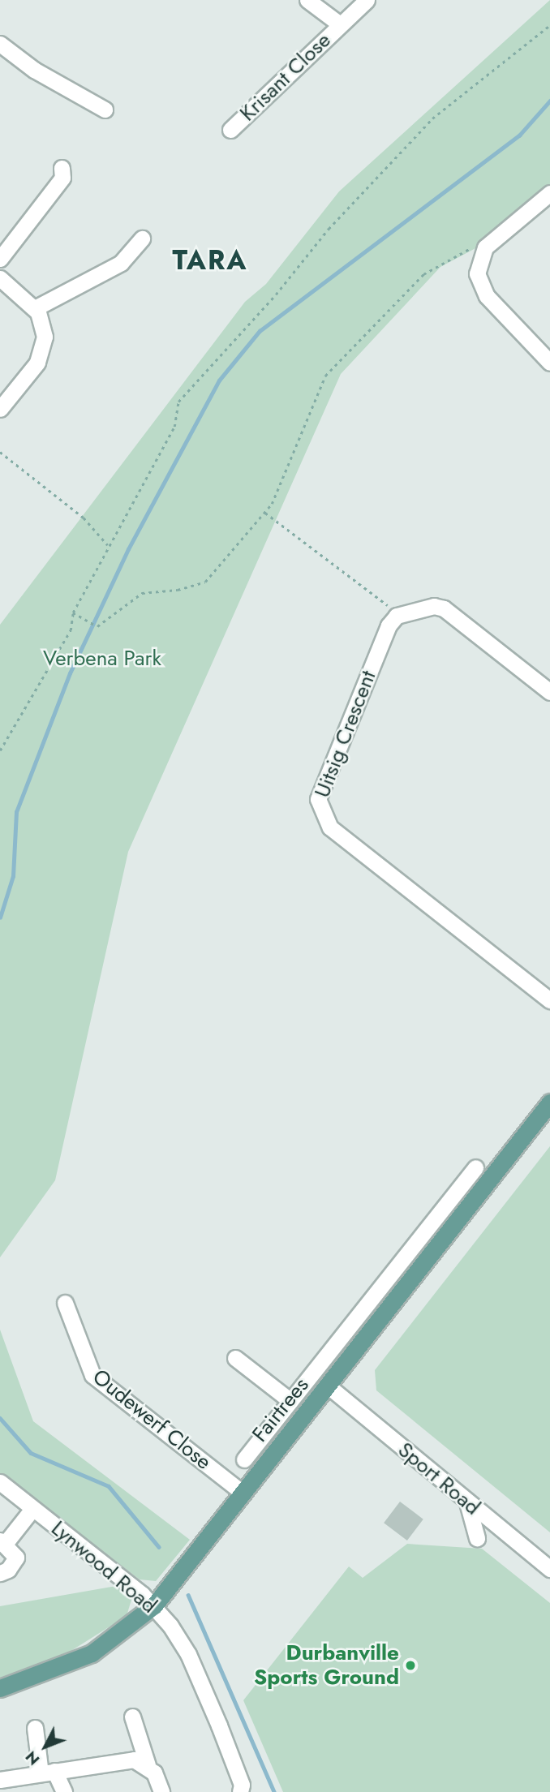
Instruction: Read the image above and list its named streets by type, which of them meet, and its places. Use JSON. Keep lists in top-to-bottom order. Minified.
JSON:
{"streets":{"main road":["Fairtrees"],"street":["Krisant Close","Uitsig Crescent","Oudewerf Close","Sport Road","Lynwood Road"]},"crossings":[["Fairtrees","Oudewerf Close"],["Fairtrees","Sport Road"],["Fairtrees","Lynwood Road"]],"districts":["TARA"],"parks":["Verbena Park"],"places":["Durbanville Sports Ground"],"north":"bottom left"}
